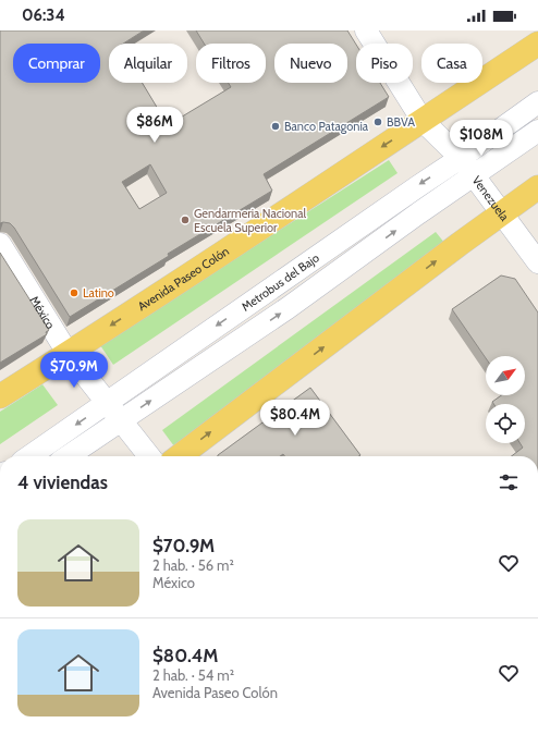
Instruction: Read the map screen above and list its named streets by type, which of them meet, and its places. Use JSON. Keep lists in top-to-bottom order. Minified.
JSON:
{"streets":{"main road":["Avenida Paseo Colón"],"street":["Venezuela","Metrobus del Bajo","México"]},"crossings":[["Venezuela","Avenida Paseo Colón"],["Venezuela","Metrobus del Bajo"],["Avenida Paseo Colón","México"],["Metrobus del Bajo","México"]],"places":["BBVA","Banco Patagonia","Gendarmeria Nacional Escuela Superior","Latino"],"north":"top right","page":{"status":"06:34","chip":["Comprar","Alquilar","Filtros","Nuevo","Piso","Casa"],"price":["$86M","$108M","$70.9M","$80.4M"],"heading":"4 viviendas","list":[{"name":"$70.9M","note":"2 hab. · 56 m² · México"},{"name":"$80.4M","note":"2 hab. · 54 m² · Avenida Paseo Colón"}]}}
